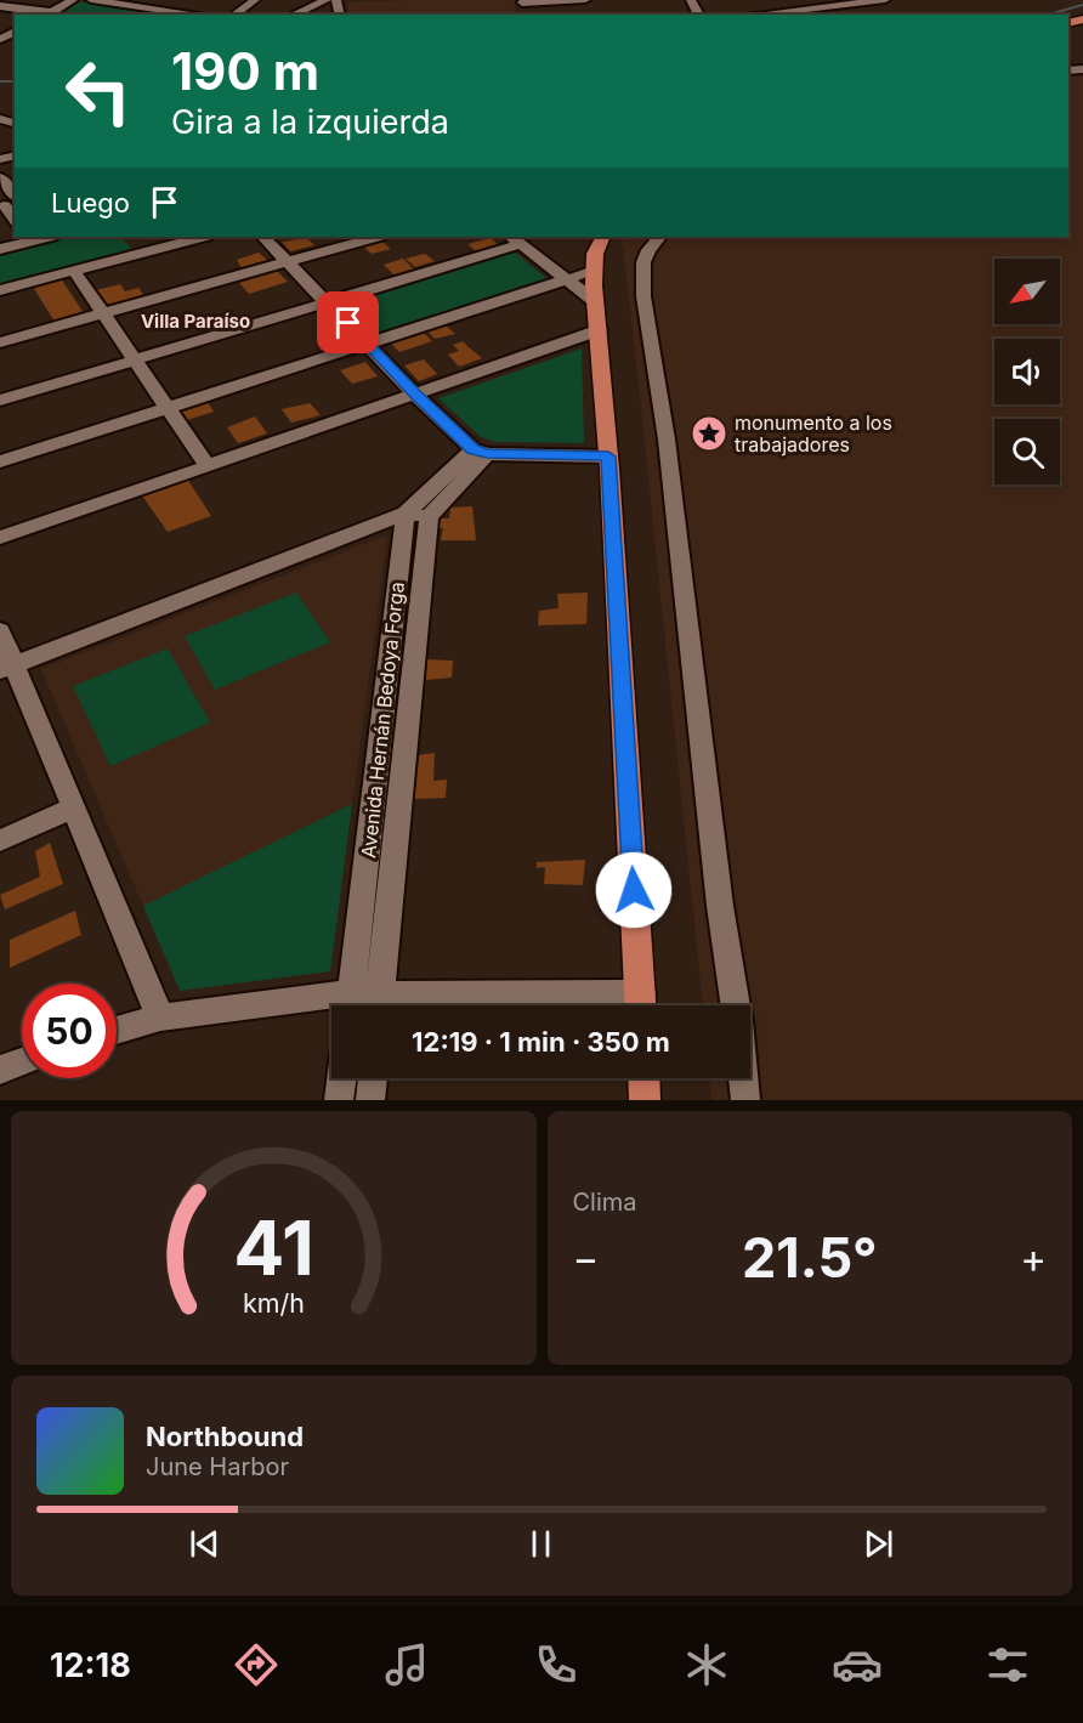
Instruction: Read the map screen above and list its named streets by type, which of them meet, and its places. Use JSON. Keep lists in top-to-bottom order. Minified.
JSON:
{"streets":{"street":["Avenida Hernán Bedoya Forga"]},"districts":["Villa Paraíso"],"places":{"place":["monumento a los trabajadores"]},"north":"bottom left","page":{"turn":["190 m","Gira a la izquierda"],"then":"Luego","limit":"50","trip":"12:19 · 1 min · 350 m","tile":"Clima","heat":["−","21.5°","+"],"song":["Northbound","June Harbor"],"tabs":"12:18","gauge":["41","km/h"]}}
